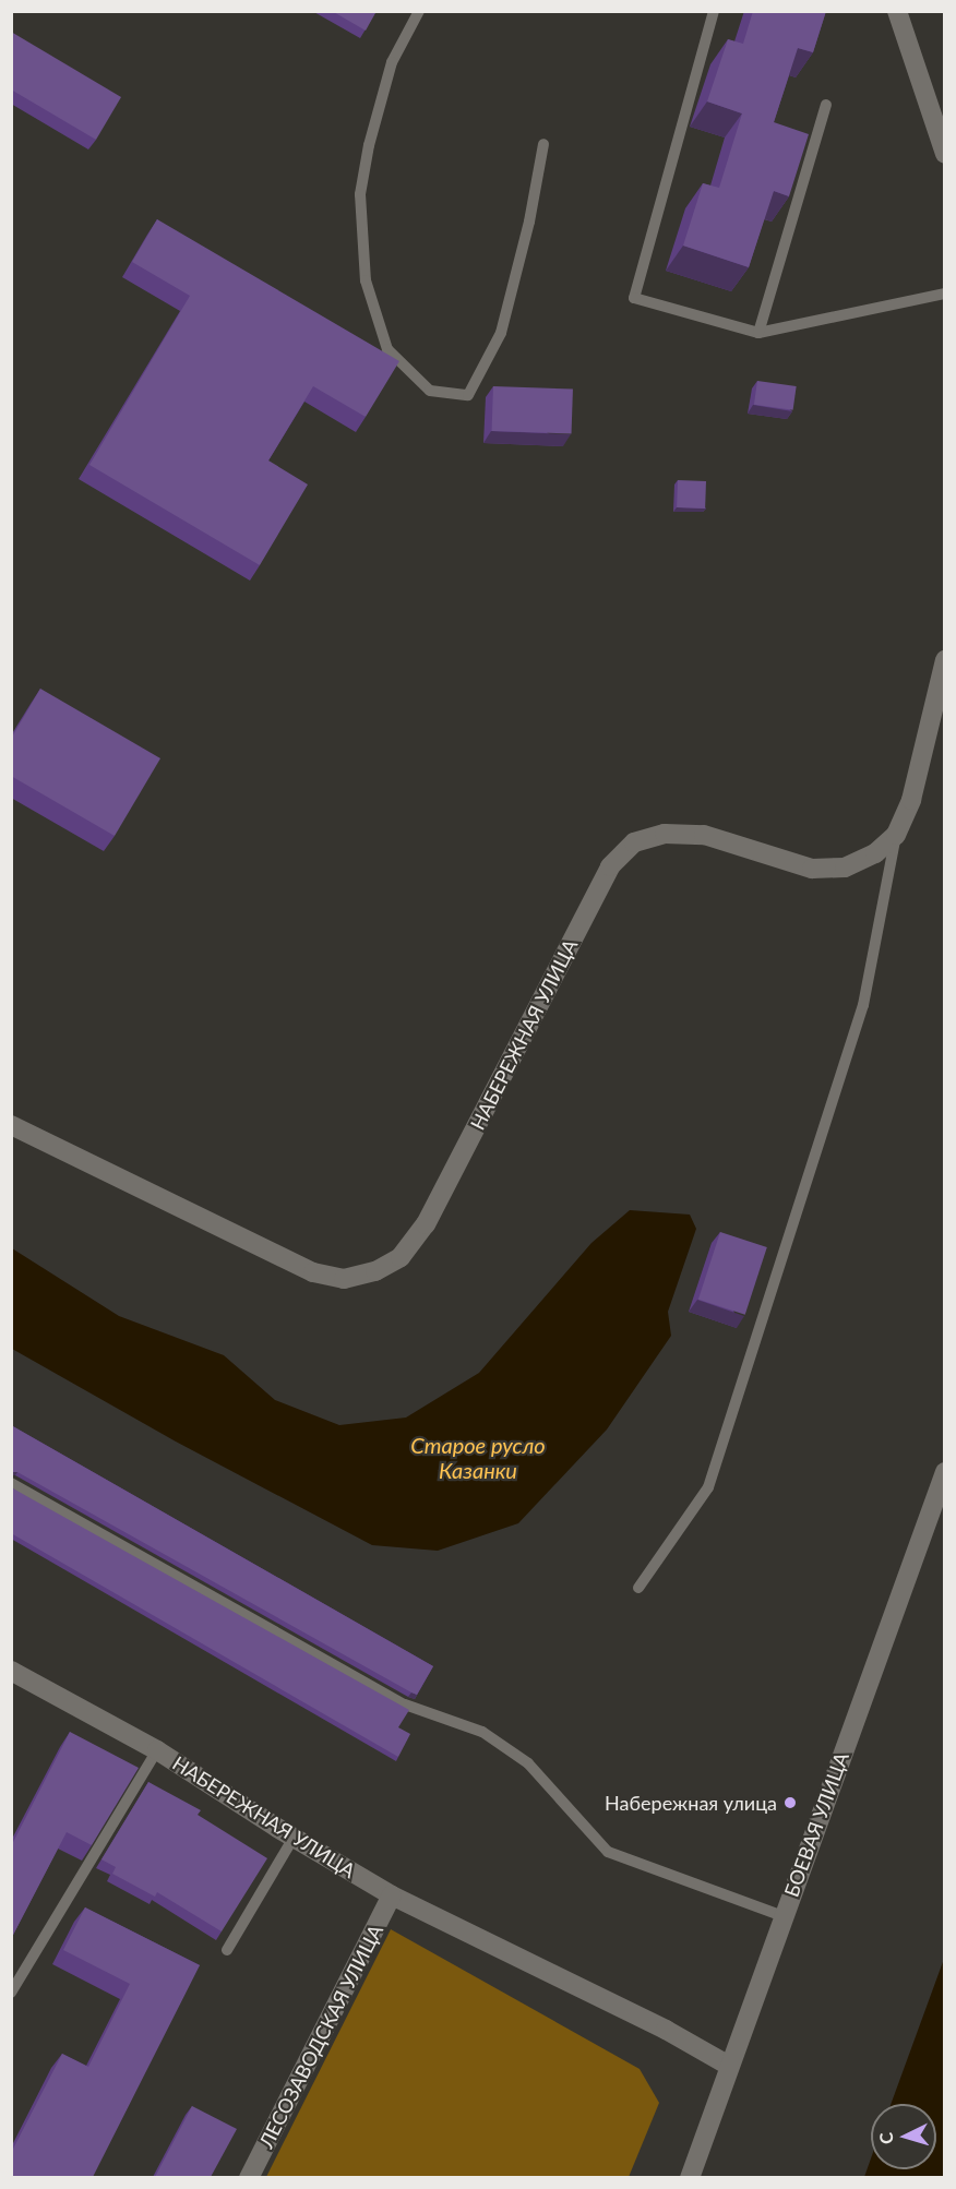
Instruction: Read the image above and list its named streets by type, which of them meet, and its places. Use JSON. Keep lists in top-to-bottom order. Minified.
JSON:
{"streets":{"street":["НАБЕРЕЖНАЯ УЛИЦА","БОЕВАЯ УЛИЦА","ЛЕСОЗАВОДСКАЯ УЛИЦА"]},"crossings":[["НАБЕРЕЖНАЯ УЛИЦА","БОЕВАЯ УЛИЦА"],["НАБЕРЕЖНАЯ УЛИЦА","ЛЕСОЗАВОДСКАЯ УЛИЦА"]],"water":["Старое русло Казанки"],"places":["Набережная улица"],"north":"left"}
